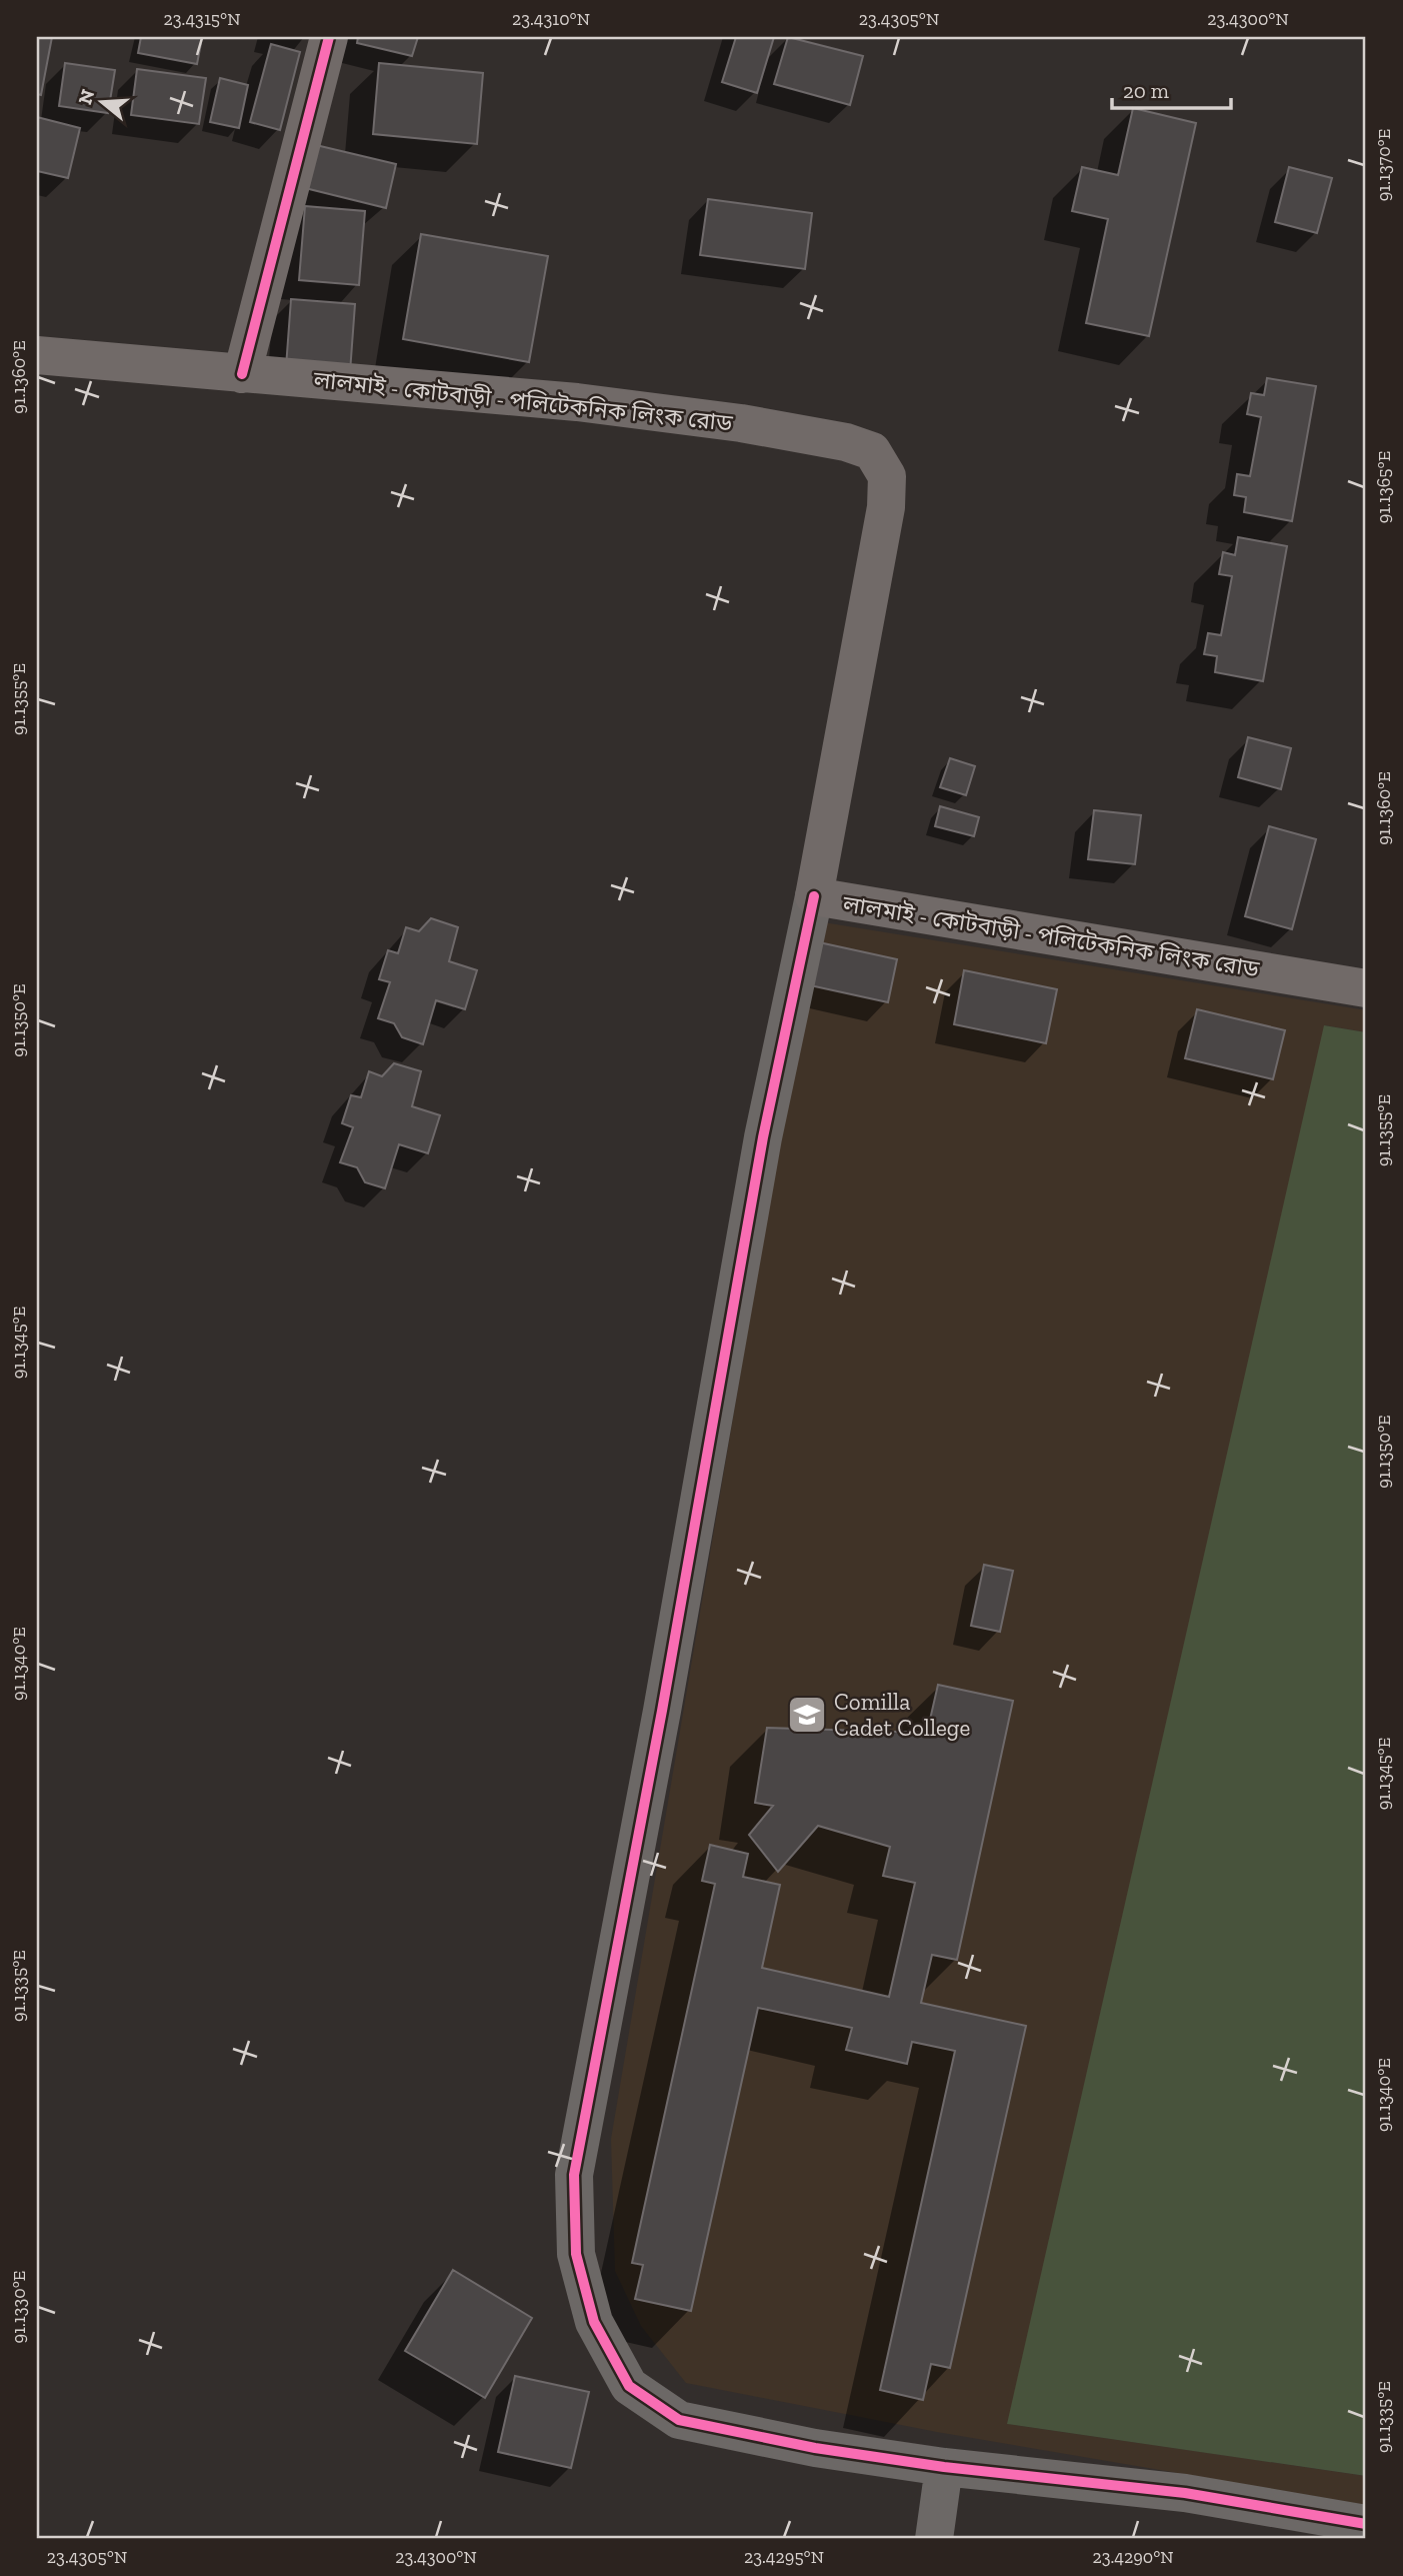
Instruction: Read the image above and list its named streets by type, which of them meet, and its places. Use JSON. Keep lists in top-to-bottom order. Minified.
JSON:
{"streets":{"main road":["লালমাই - কোটবাড়ী - পলিটেকনিক লিংক রোড"]},"places":{"school or university":["Comilla Cadet College"]},"scale_bar":"20 m","north":"left","coordinates":["23.4315°N","23.4310°N","23.4305°N","23.4300°N","91.1370°E","91.1360°E","91.1365°E","91.1355°E","91.1350°E","91.1345°E","91.1340°E","91.1335°E","91.1330°E","23.4295°N","23.4290°N"]}
